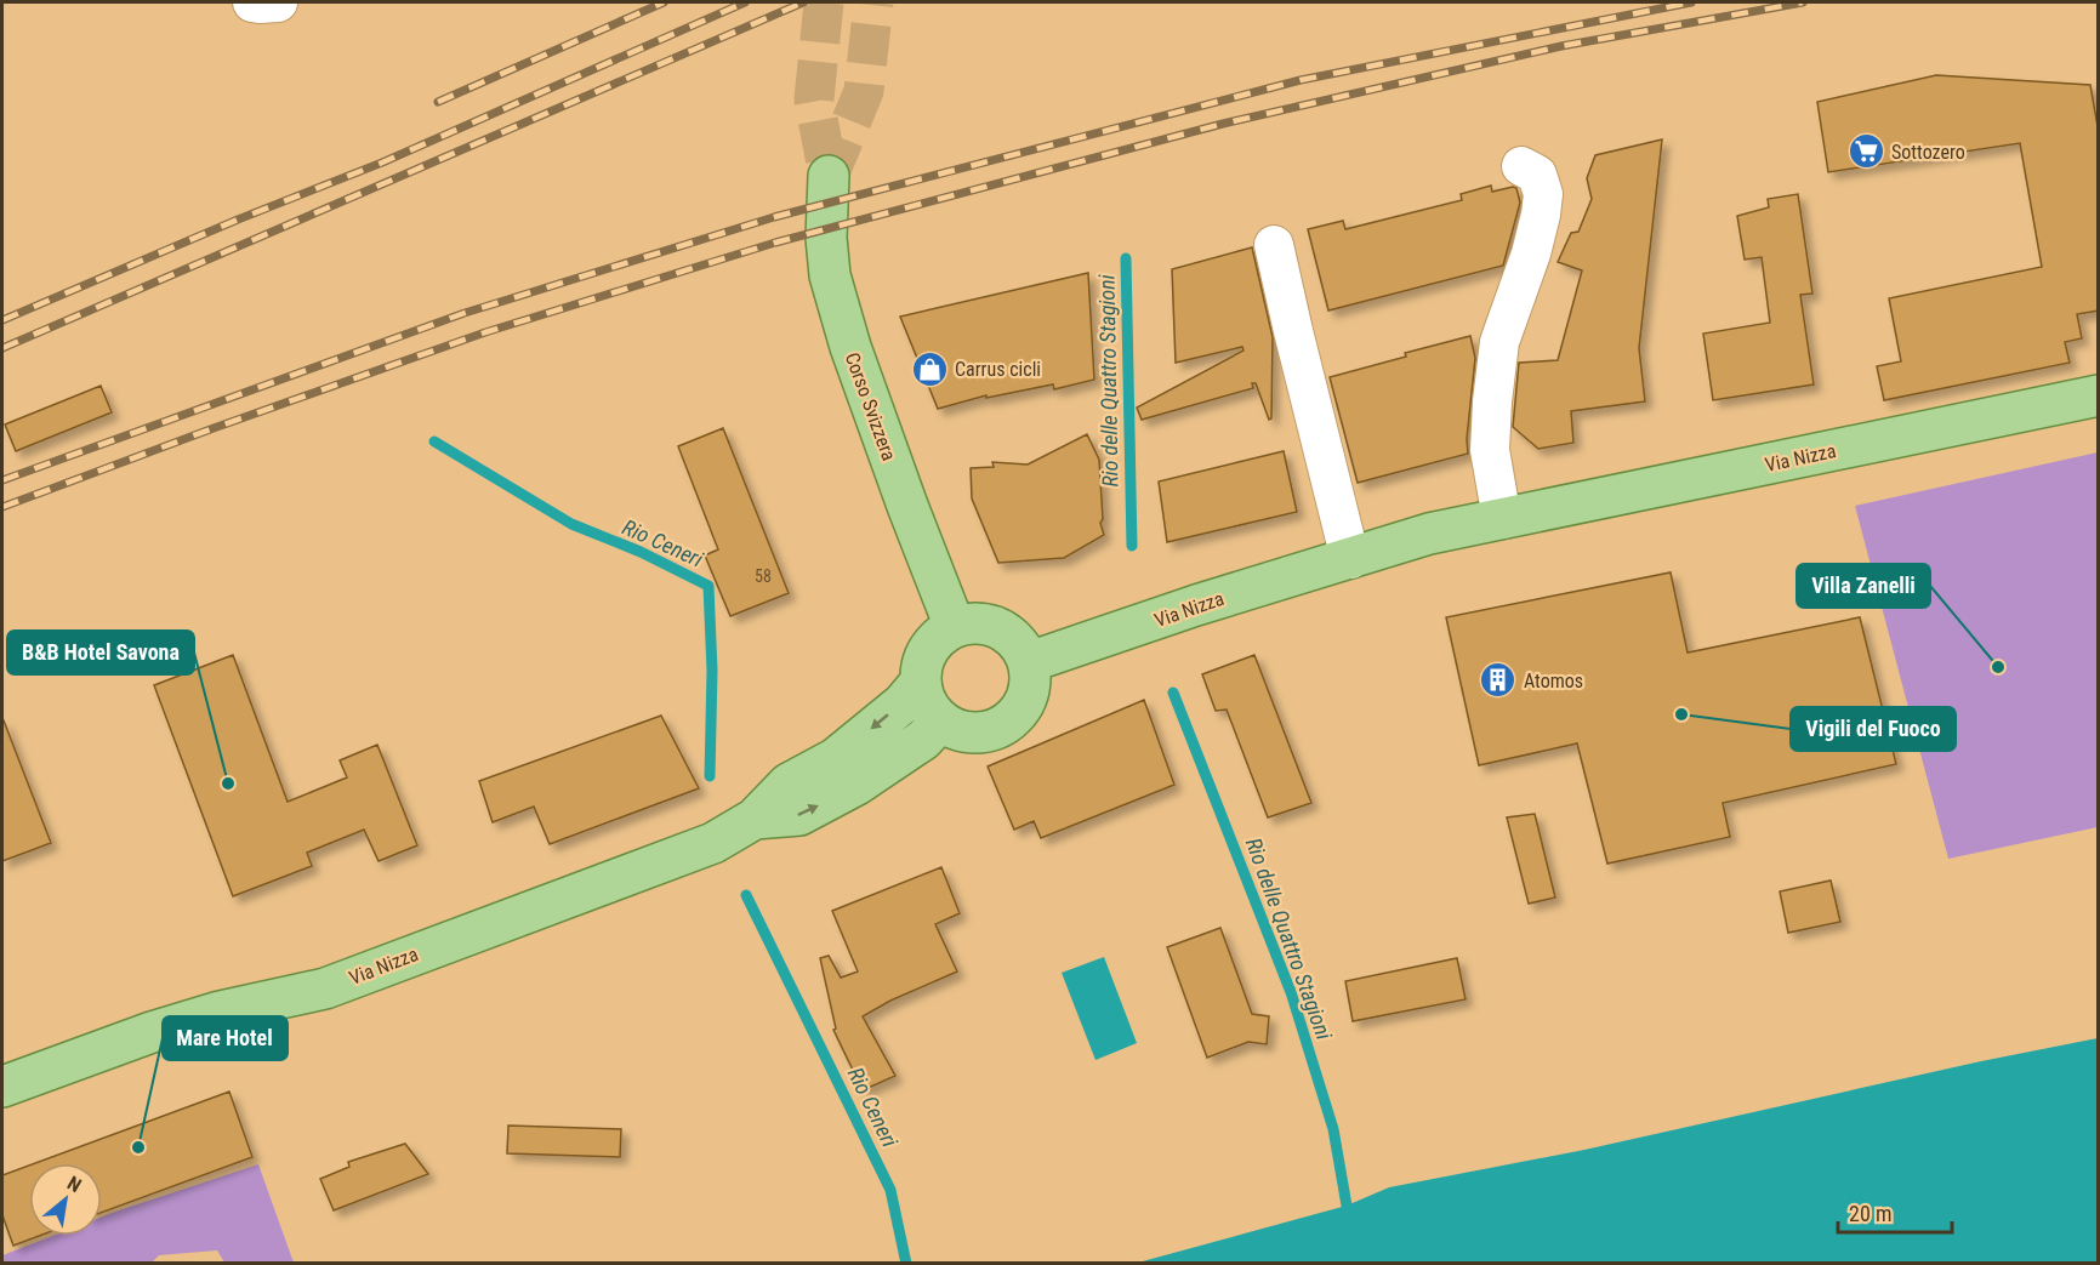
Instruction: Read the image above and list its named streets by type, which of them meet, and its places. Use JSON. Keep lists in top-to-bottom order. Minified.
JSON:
{"streets":{"main road":["Corso Svizzera","Via Nizza"]},"crossings":[["Corso Svizzera","Via Nizza"]],"water":["Rio delle Quattro Stagioni","Rio Ceneri"],"places":{"supermarket":["Sottozero"],"shop":["Carrus cicli"],"other":["Villa Zanelli","Vigili del Fuoco","B&B Hotel Savona","Mare Hotel"],"building":["Atomos"]},"house_numbers":["58"],"scale_bar":"20 m","north":"top right"}
